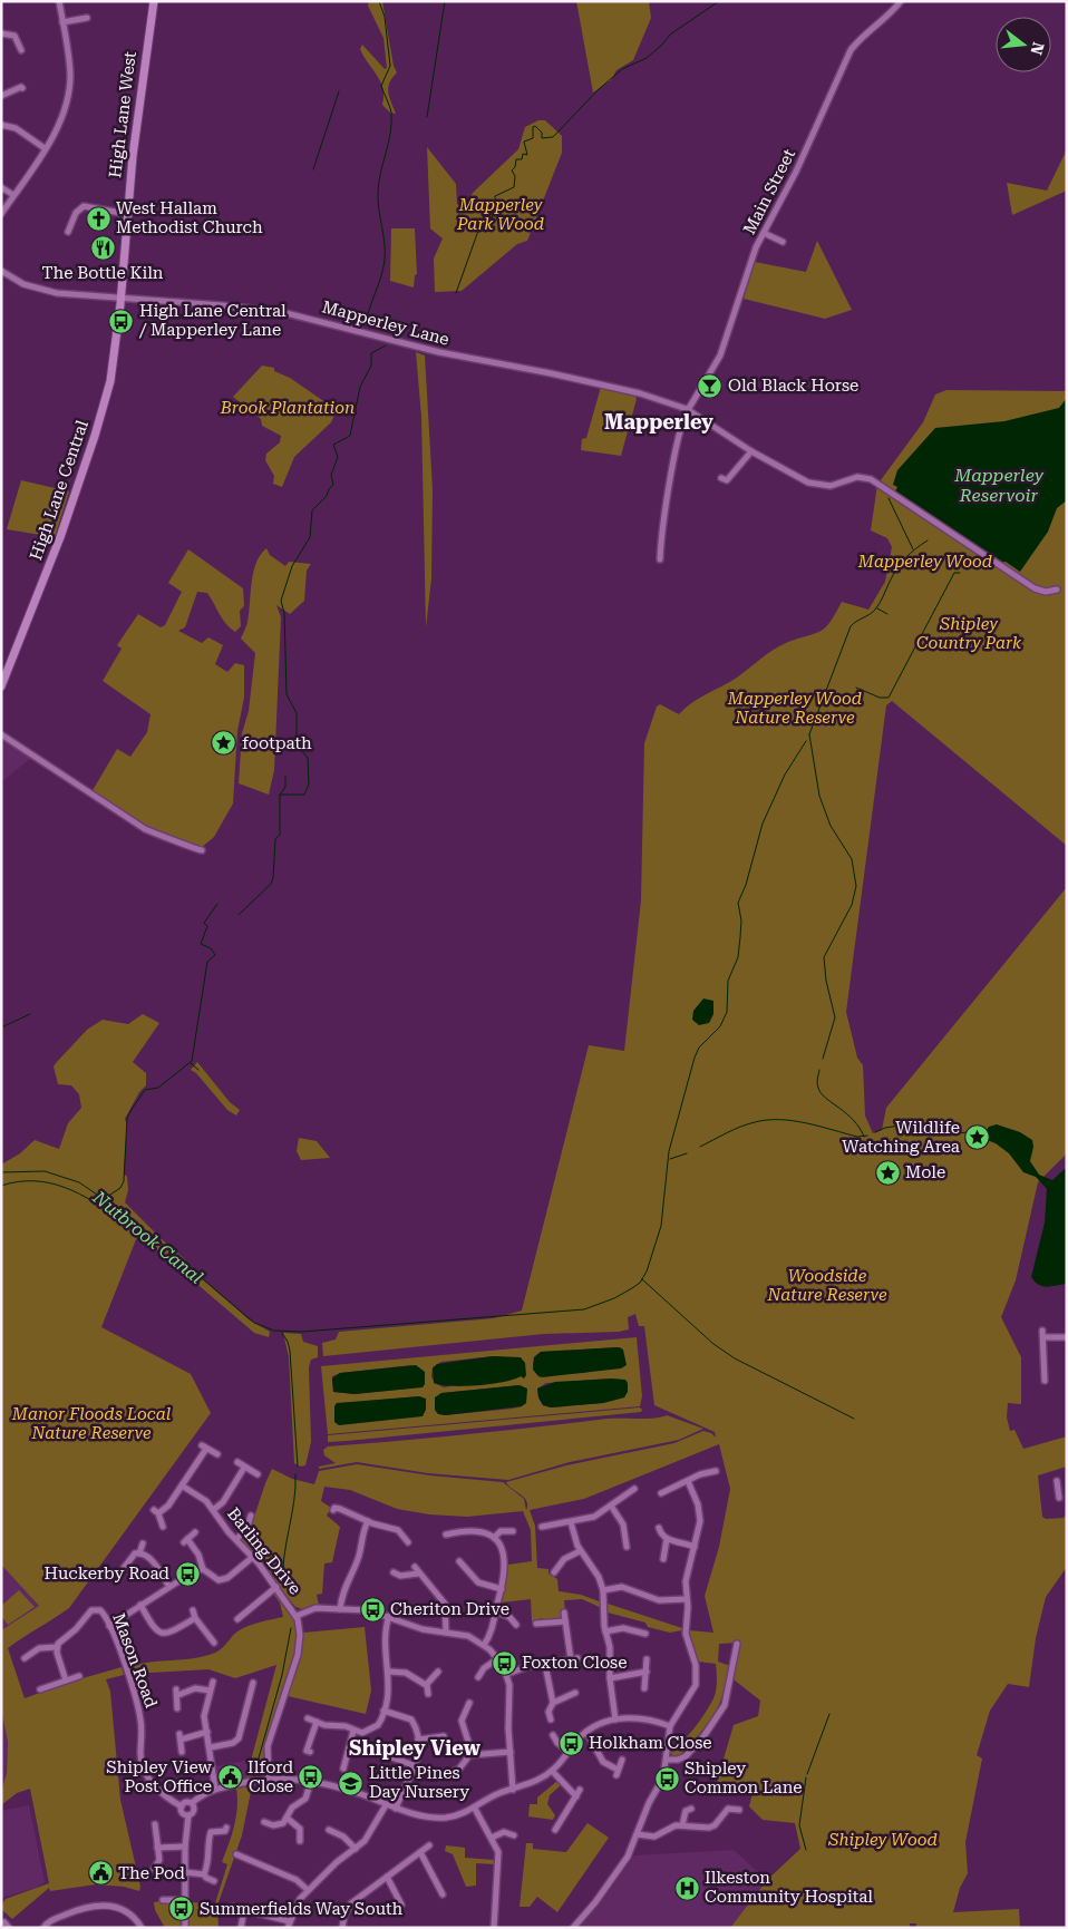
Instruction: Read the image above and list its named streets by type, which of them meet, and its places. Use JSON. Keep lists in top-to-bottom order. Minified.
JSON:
{"streets":{"main road":["High Lane West","High Lane Central"],"street":["Main Street","Mapperley Lane","Barling Drive","Mason Road"]},"crossings":[["High Lane West","Mapperley Lane"],["High Lane West","High Lane Central"],["Main Street","Mapperley Lane"],["Mapperley Lane","High Lane Central"]],"districts":["Mapperley","Shipley View"],"water":["Mapperley Reservoir","Nutbrook Canal"],"parks":["Mapperley Park Wood","Brook Plantation","Mapperley Wood","Shipley Country Park","Mapperley Wood Nature Reserve","Woodside Nature Reserve","Manor Floods Local Nature Reserve","Shipley Wood"],"places":{"church":["West Hallam Methodist Church"],"restaurant":["The Bottle Kiln"],"bus stop":["High Lane Central / Mapperley Lane","Huckerby Road","Cheriton Drive","Foxton Close","Holkham Close","Ilford Close","Shipley Common Lane","Summerfields Way South"],"bar":["Old Black Horse"],"place":["footpath","Wildlife Watching Area","Mole"],"public building":["Shipley View Post Office","The Pod"],"school or university":["Little Pines Day Nursery"],"hospital":["Ilkeston Community Hospital"]},"north":"right"}
